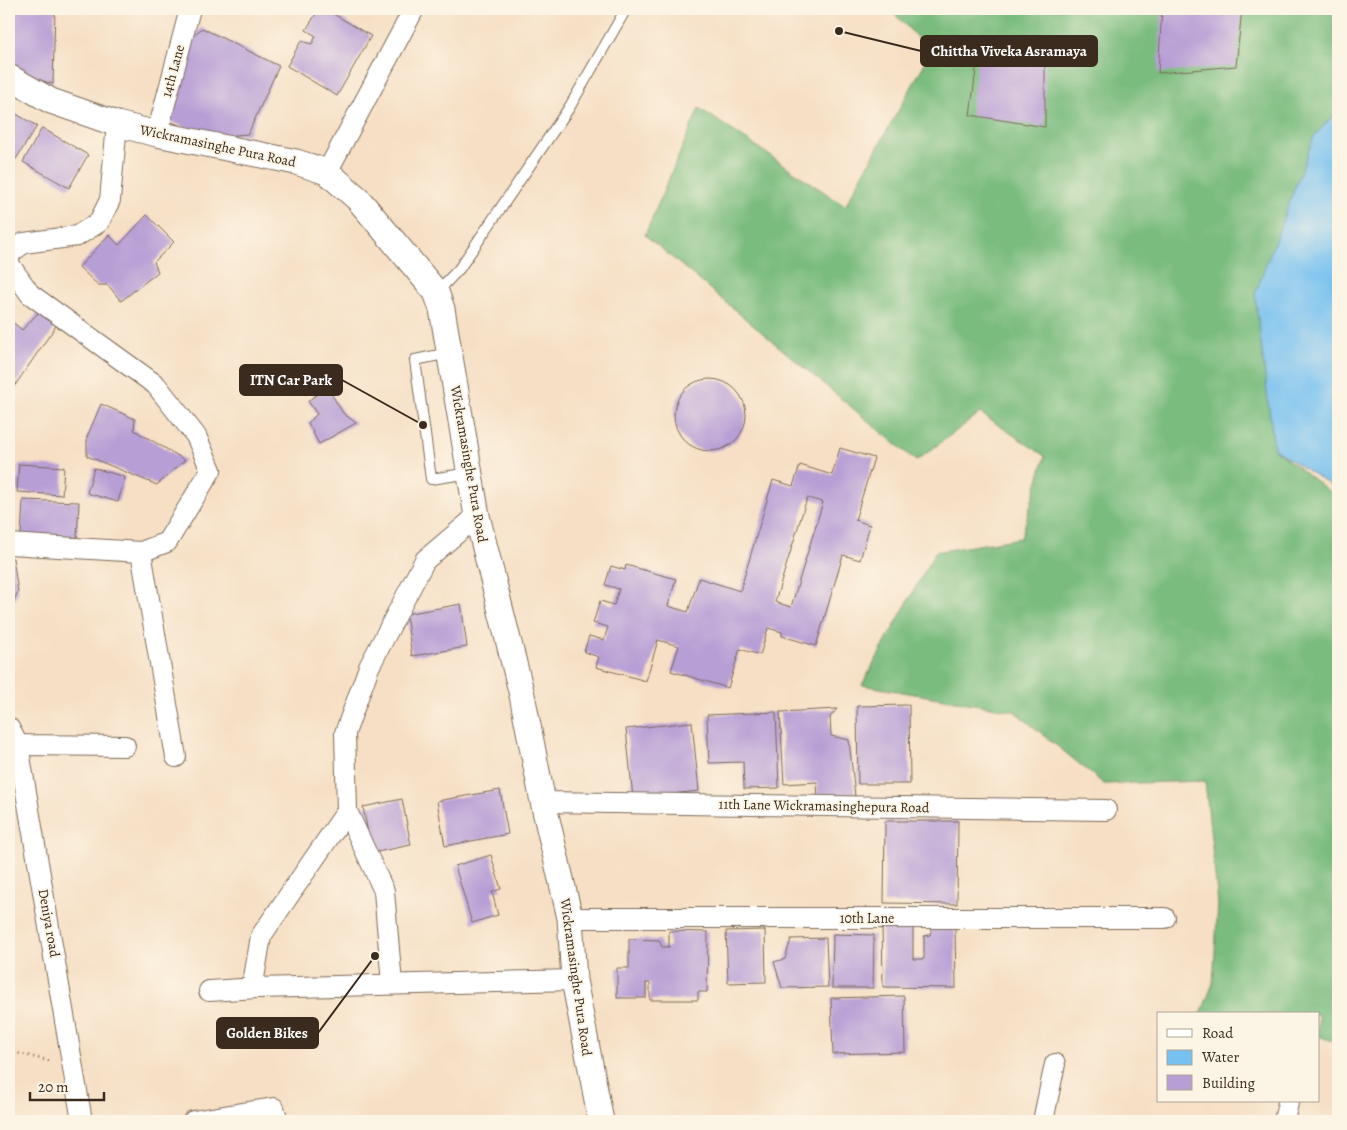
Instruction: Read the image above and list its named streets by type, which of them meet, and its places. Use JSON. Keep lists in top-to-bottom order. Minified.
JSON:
{"streets":{"street":["14th Lane","Wickramasinghe Pura Road","11th Lane Wickramasinghepura Road","10th Lane","Deniya road"]},"crossings":[["14th Lane","Wickramasinghe Pura Road"],["Wickramasinghe Pura Road","11th Lane Wickramasinghepura Road"],["Wickramasinghe Pura Road","10th Lane"]],"places":["Chittha Viveka Asramaya","ITN Car Park","Golden Bikes"],"legend":["Road","Water","Building"],"scale_bar":"20 m"}
